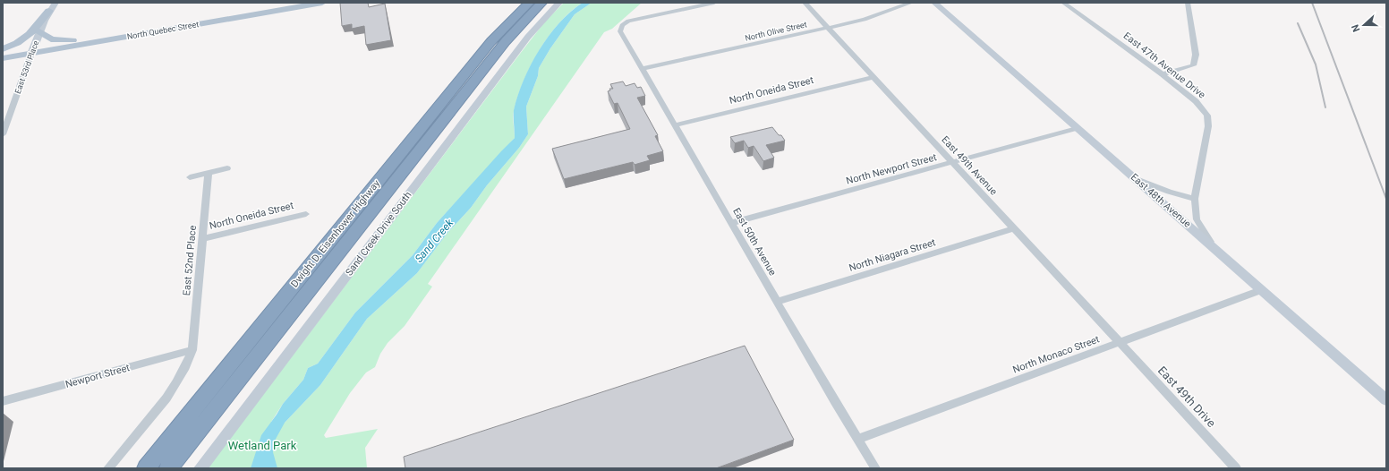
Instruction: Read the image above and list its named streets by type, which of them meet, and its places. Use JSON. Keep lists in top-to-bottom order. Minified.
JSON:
{"streets":{"highway":["Dwight D. Eisenhower Highway"],"main road":["North Quebec Street"],"street":["North Olive Street","East 47th Avenue Drive","East 53rd Place","North Oneida Street","East 49th Avenue","North Newport Street","East 48th Avenue","Sand Creek Drive South","East 50th Avenue","North Niagara Street","East 52nd Place","North Monaco Street","Newport Street","East 49th Drive"]},"crossings":[["North Quebec Street","East 53rd Place"],["North Olive Street","East 49th Avenue"],["North Olive Street","East 50th Avenue"],["East 47th Avenue Drive","East 48th Avenue"],["North Oneida Street","East 49th Avenue"],["North Oneida Street","East 50th Avenue"],["North Oneida Street","East 52nd Place"],["East 49th Avenue","North Newport Street"],["East 49th Avenue","North Niagara Street"],["East 49th Avenue","North Monaco Street"],["East 49th Avenue","East 49th Drive"],["North Newport Street","East 48th Avenue"],["North Newport Street","East 50th Avenue"],["East 48th Avenue","North Monaco Street"],["East 50th Avenue","North Niagara Street"],["East 50th Avenue","North Monaco Street"],["East 52nd Place","Newport Street"],["North Monaco Street","East 49th Drive"]],"water":["Sand Creek"],"parks":["Wetland Park"],"north":"left"}
